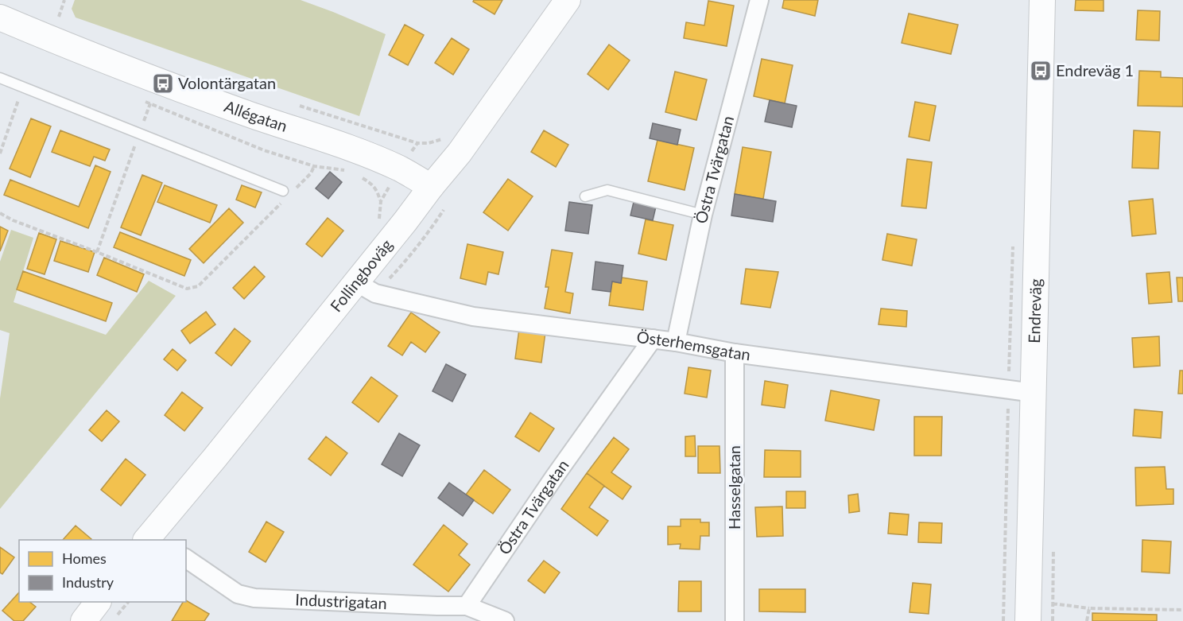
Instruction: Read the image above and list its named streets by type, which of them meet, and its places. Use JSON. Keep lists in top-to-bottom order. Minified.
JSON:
{"streets":{"main road":["Allégatan","Follingboväg","Endreväg"],"street":["Östra Tvärgatan","Österhemsgatan","Hasselgatan","Industrigatan"]},"crossings":[["Allégatan","Follingboväg"],["Östra Tvärgatan","Österhemsgatan"],["Östra Tvärgatan","Industrigatan"],["Follingboväg","Österhemsgatan"],["Endreväg","Österhemsgatan"],["Österhemsgatan","Hasselgatan"]],"places":{"bus stop":["Endreväg 1","Volontärgatan"]},"legend":["Homes","Industry"]}
